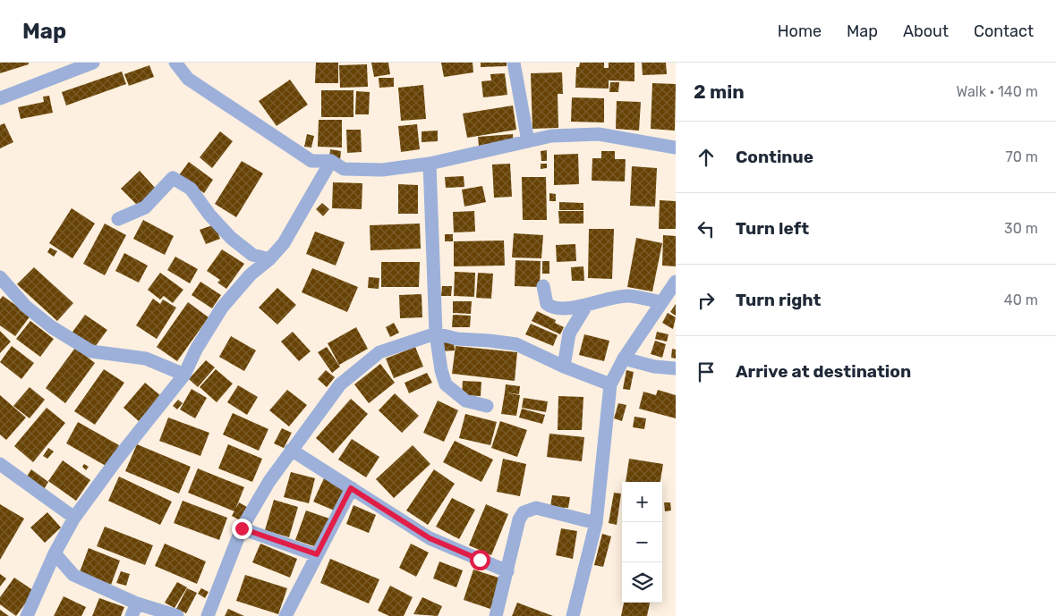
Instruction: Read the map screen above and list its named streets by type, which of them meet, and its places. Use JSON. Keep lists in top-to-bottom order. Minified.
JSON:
{"page":{"header":"Map","nav":["Home","Map","About","Contact"],"heading":["2 min","Walk · 140 m"],"list":[["Continue","70 m"],["Turn left","30 m"],["Turn right","40 m"],"Arrive at destination"],"map_buttons":["+","−"]}}
